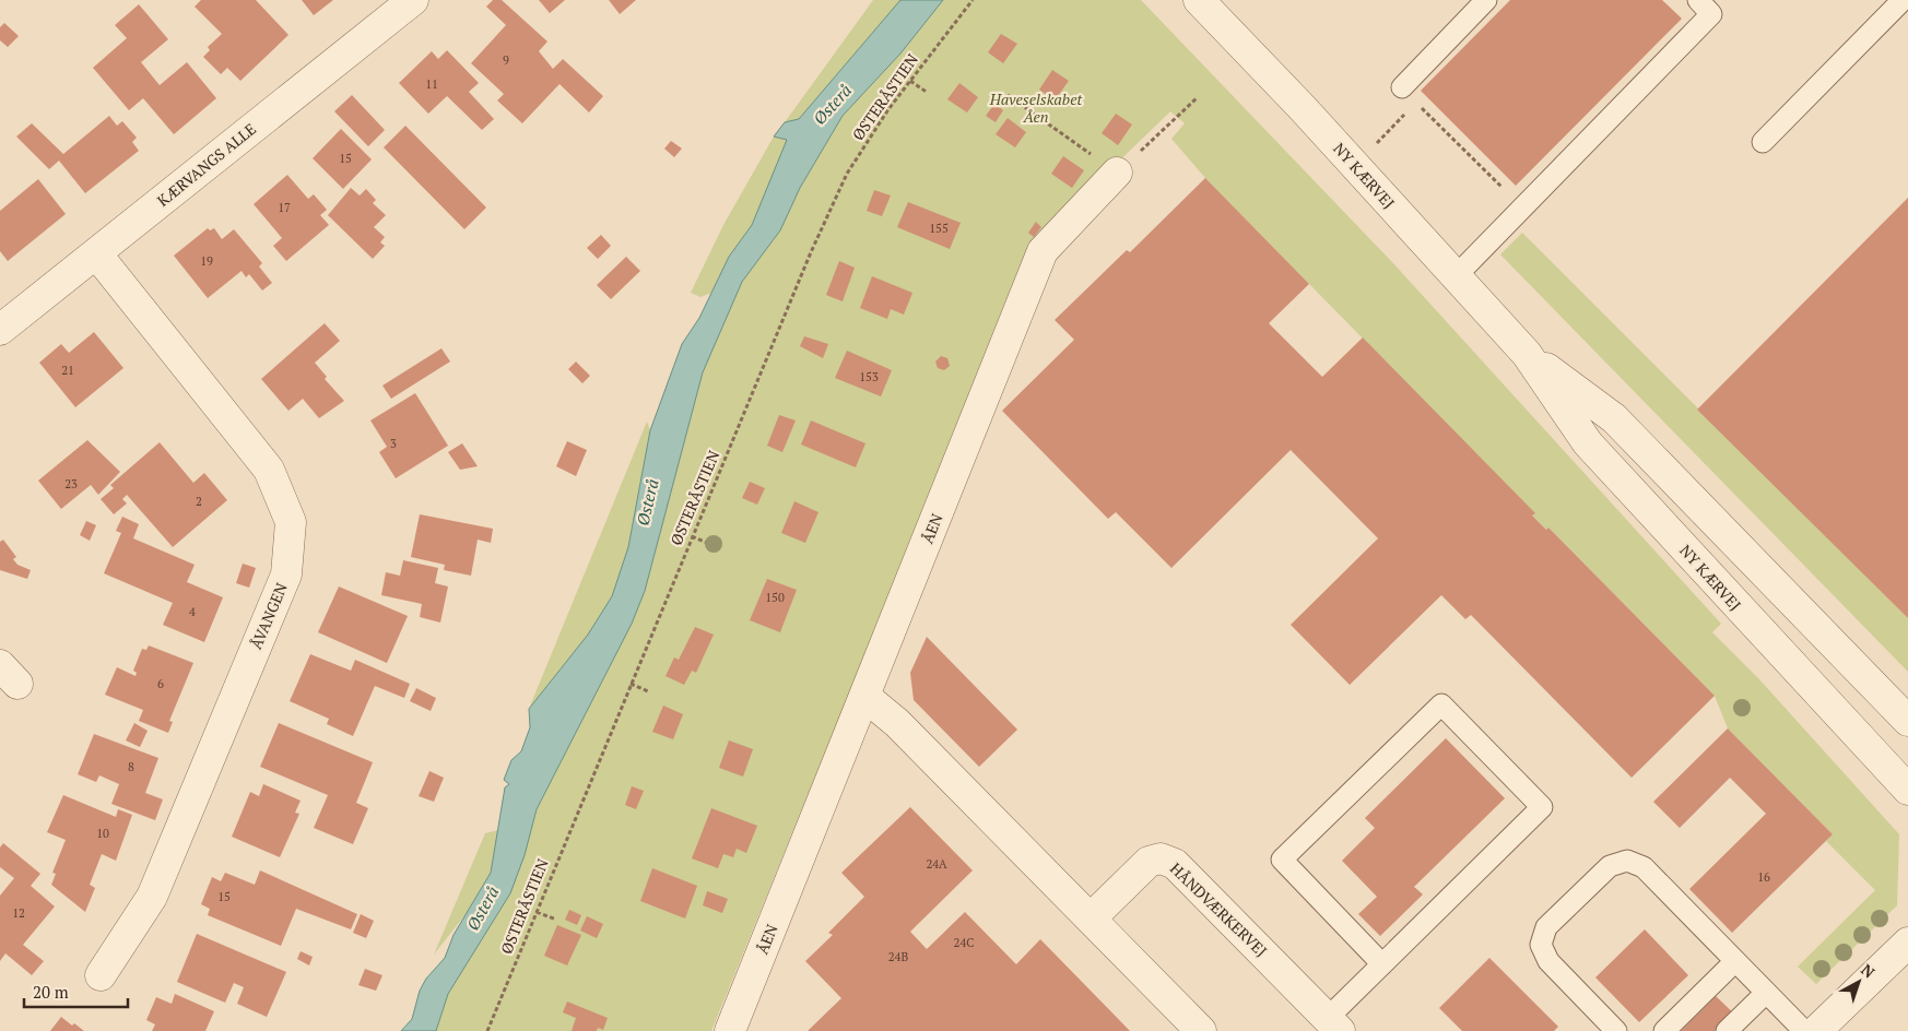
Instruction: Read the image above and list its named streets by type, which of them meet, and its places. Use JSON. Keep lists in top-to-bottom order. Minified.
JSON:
{"streets":{"street":["KÆRVANGS ALLE","NY KÆRVEJ","ÅEN","ÅVANGEN","HÅNDVÆRKERVEJ"],"path":["ØSTERÅSTIEN"]},"crossings":[["KÆRVANGS ALLE","ÅVANGEN"]],"water":["Østerå"],"parks":["Haveselskabet Åen"],"house_numbers":["9","11","15","17","155","19","21","153","3","23","2","150","4","6","8","10","24A","16","15","12","24C","24B"],"scale_bar":"20 m","north":"top right"}
